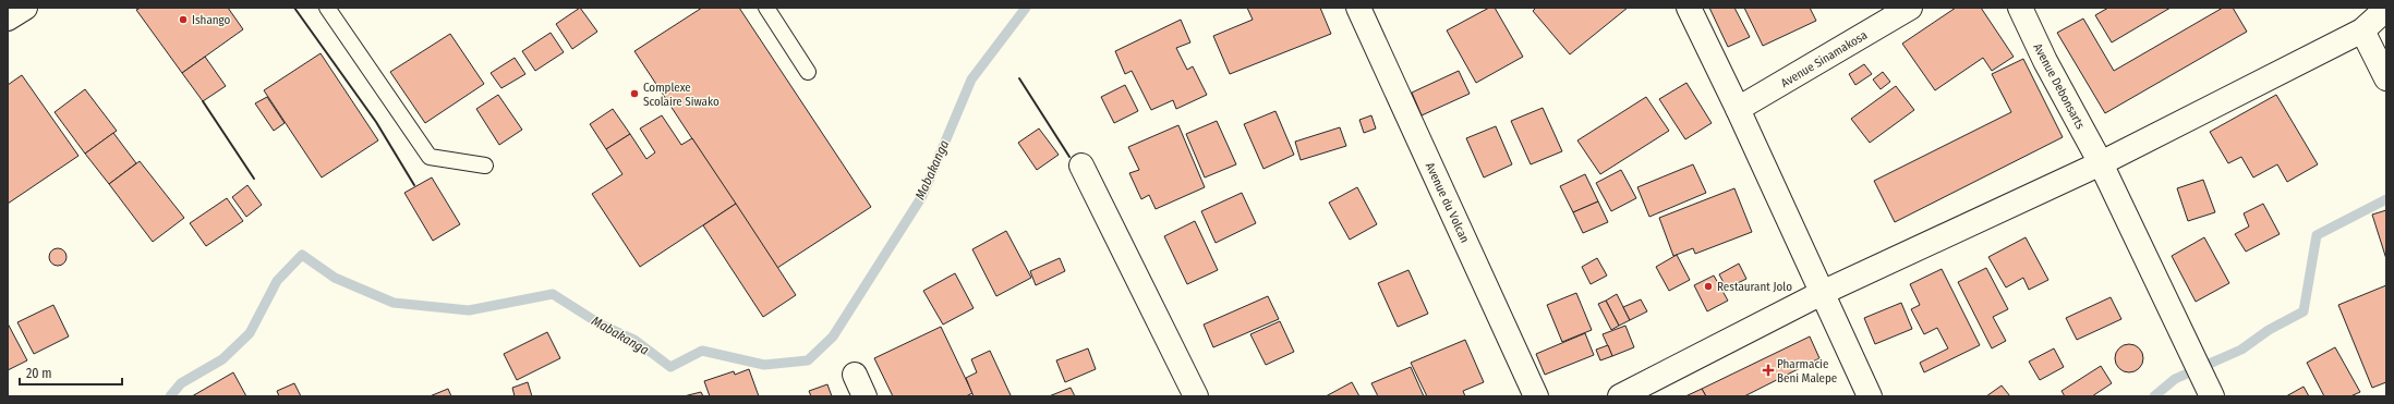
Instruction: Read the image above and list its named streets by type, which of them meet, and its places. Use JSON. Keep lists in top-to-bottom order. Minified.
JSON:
{"streets":{"main road":["Avenue Sinamakosa","Avenue Debonsarts","Avenue du Volcan"]},"water":["Mabakanga"],"places":{"other":["Ishango","Complexe Scolaire Siwako","Restaurant Jolo"],"health":["Pharmacie Beni Malepe"]},"scale_bar":"20 m"}
